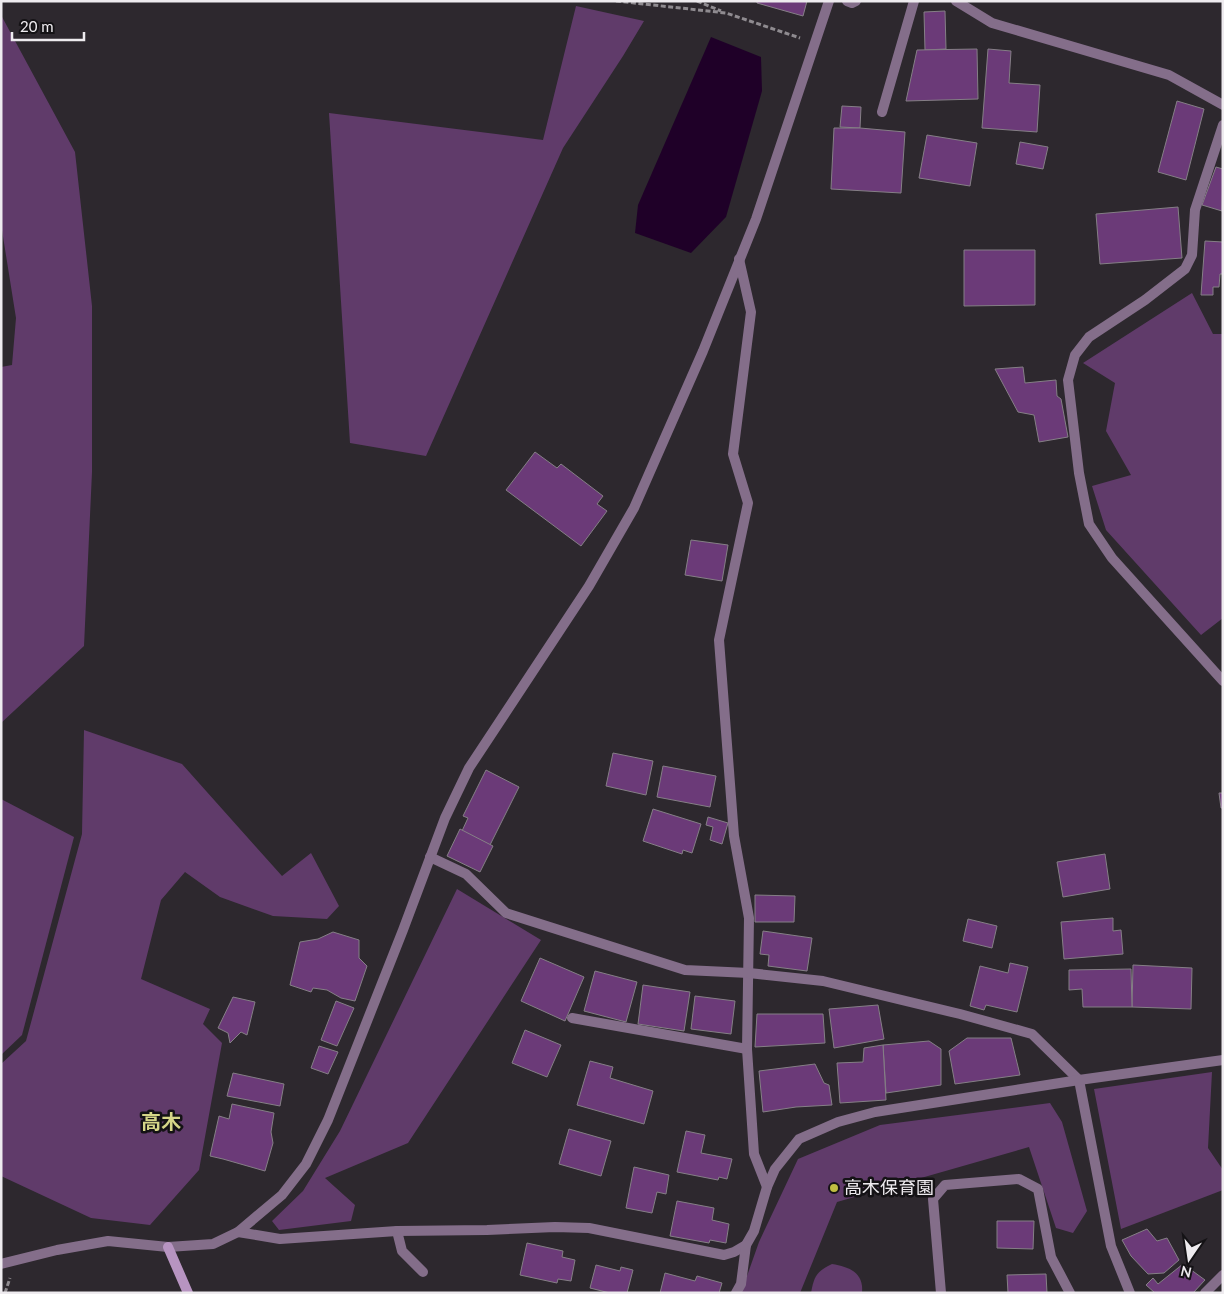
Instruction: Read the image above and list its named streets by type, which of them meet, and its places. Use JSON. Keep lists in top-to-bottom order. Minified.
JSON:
{"districts":["高木"],"places":["高木保育園"],"scale_bar":"20 m","north":"bottom"}
